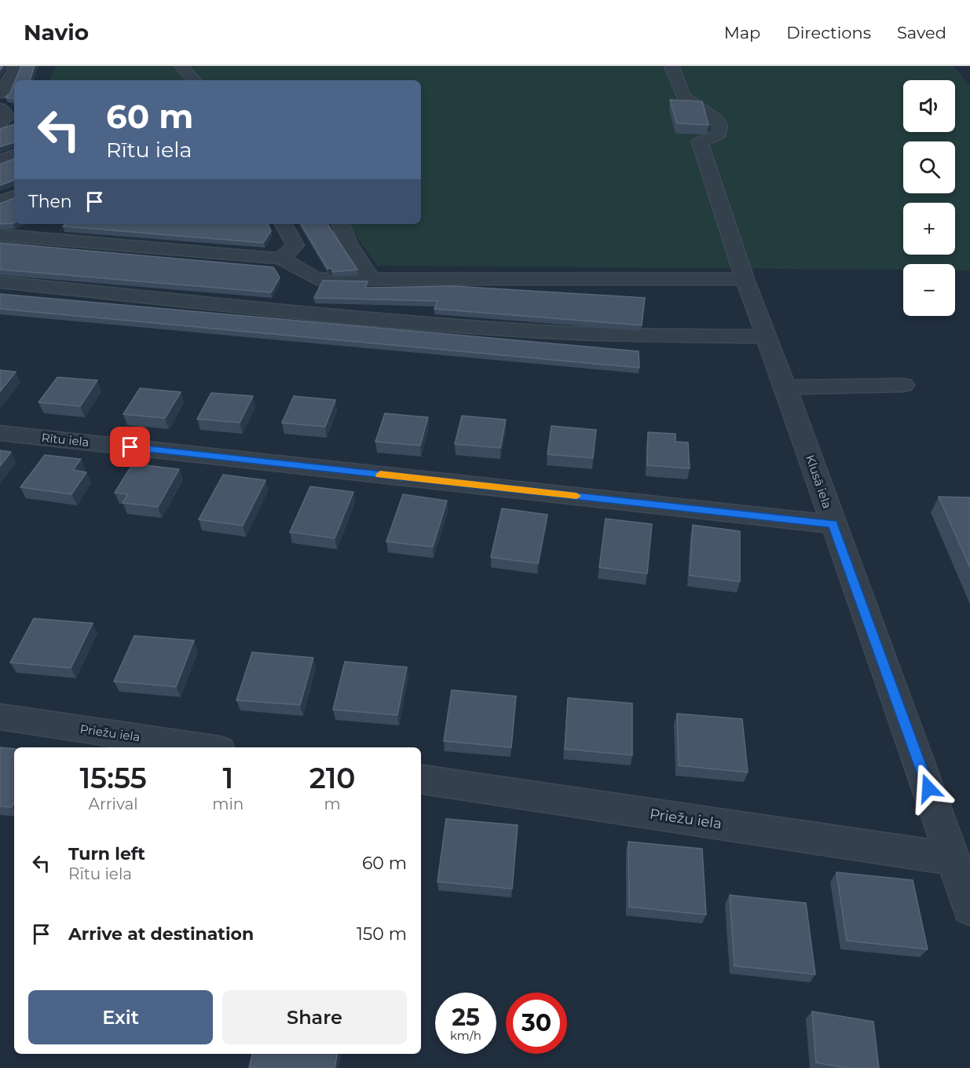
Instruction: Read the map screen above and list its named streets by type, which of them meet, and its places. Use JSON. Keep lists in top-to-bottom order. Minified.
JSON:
{"streets":{"street":["Rītu iela","Klusā iela","Priežu iela"]},"crossings":[["Rītu iela","Klusā iela"],["Klusā iela","Priežu iela"]],"page":{"header":"Navio","nav":["Map","Directions","Saved"],"map_buttons":["+","−"],"turn":["60 m","Rītu iela"],"then":"Then","eta":["15:55","Arrival","1","min","210","m"],"list":[{"name":"Turn left","note":"Rītu iela","value":"60 m"},{"name":"Arrive at destination","value":"150 m"}],"buttons":["Exit","Share"],"speed":"25 km/h","limit":"30"}}
